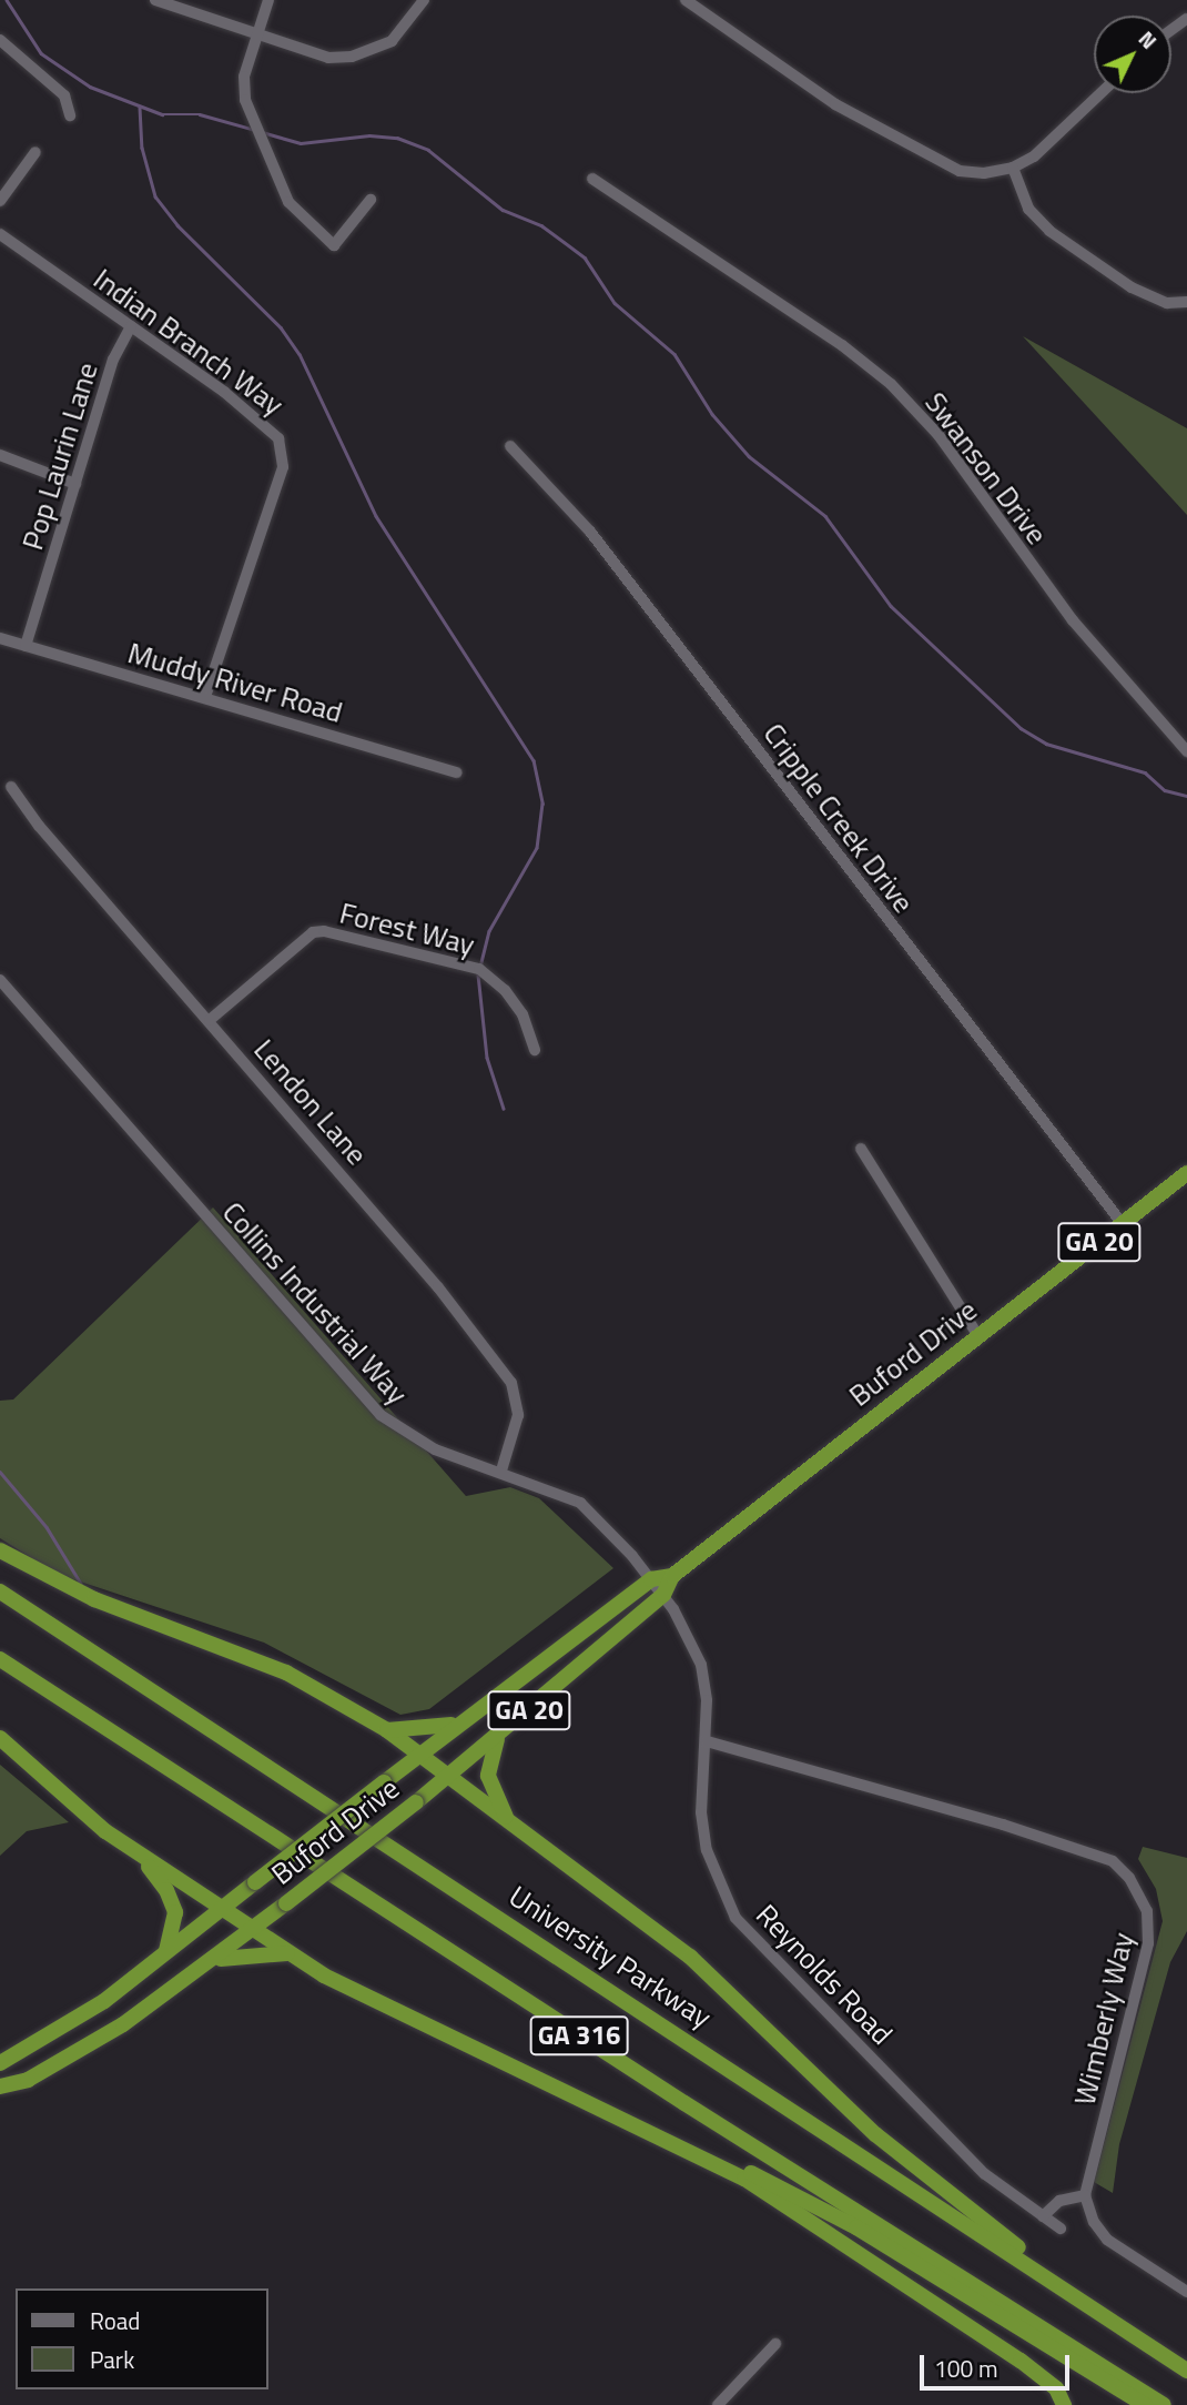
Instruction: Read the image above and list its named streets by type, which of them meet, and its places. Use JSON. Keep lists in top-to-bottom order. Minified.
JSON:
{"streets":{"highway":["GA 20","Buford Drive","University Parkway","GA 316"],"street":["Indian Branch Way","Pop Laurin Lane","Swanson Drive","Muddy River Road","Cripple Creek Drive","Forest Way","Lendon Lane","Collins Industrial Way","Reynolds Road","Wimberly Way"]},"crossings":[["Indian Branch Way","Pop Laurin Lane"],["Indian Branch Way","Muddy River Road"],["Pop Laurin Lane","Muddy River Road"],["Cripple Creek Drive","Buford Drive"],["Forest Way","Lendon Lane"],["Lendon Lane","Collins Industrial Way"],["Collins Industrial Way","Buford Drive"],["Collins Industrial Way","Reynolds Road"],["Buford Drive","Reynolds Road"],["Reynolds Road","Wimberly Way"]],"legend":["Road","Park"],"scale_bar":"100 m","north":"top right"}
